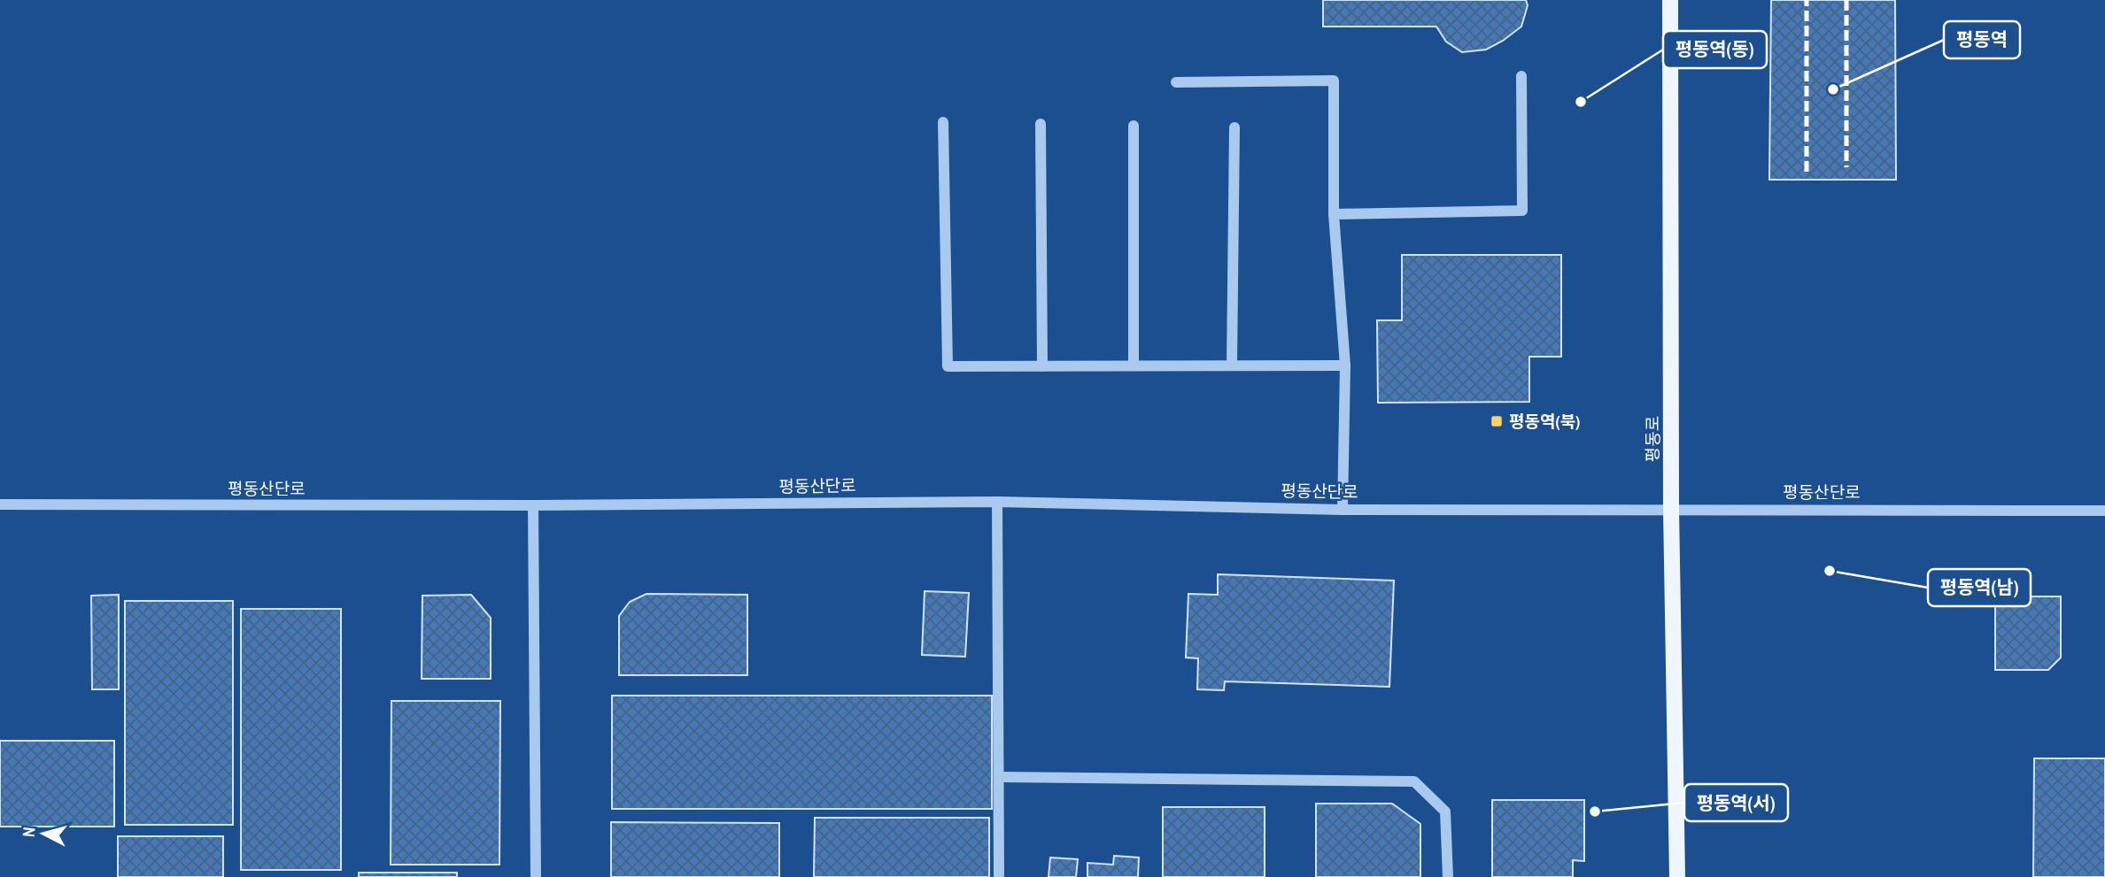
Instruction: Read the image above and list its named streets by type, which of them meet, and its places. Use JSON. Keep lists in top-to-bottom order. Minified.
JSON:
{"streets":{"main road":["평동로"],"street":["평동산단로"]},"crossings":[["평동로","평동산단로"]],"places":{"other":["평동역","평동역(동)","평동역(남)","평동역(서)"],"transit":["평동역(북)"]},"north":"left"}
